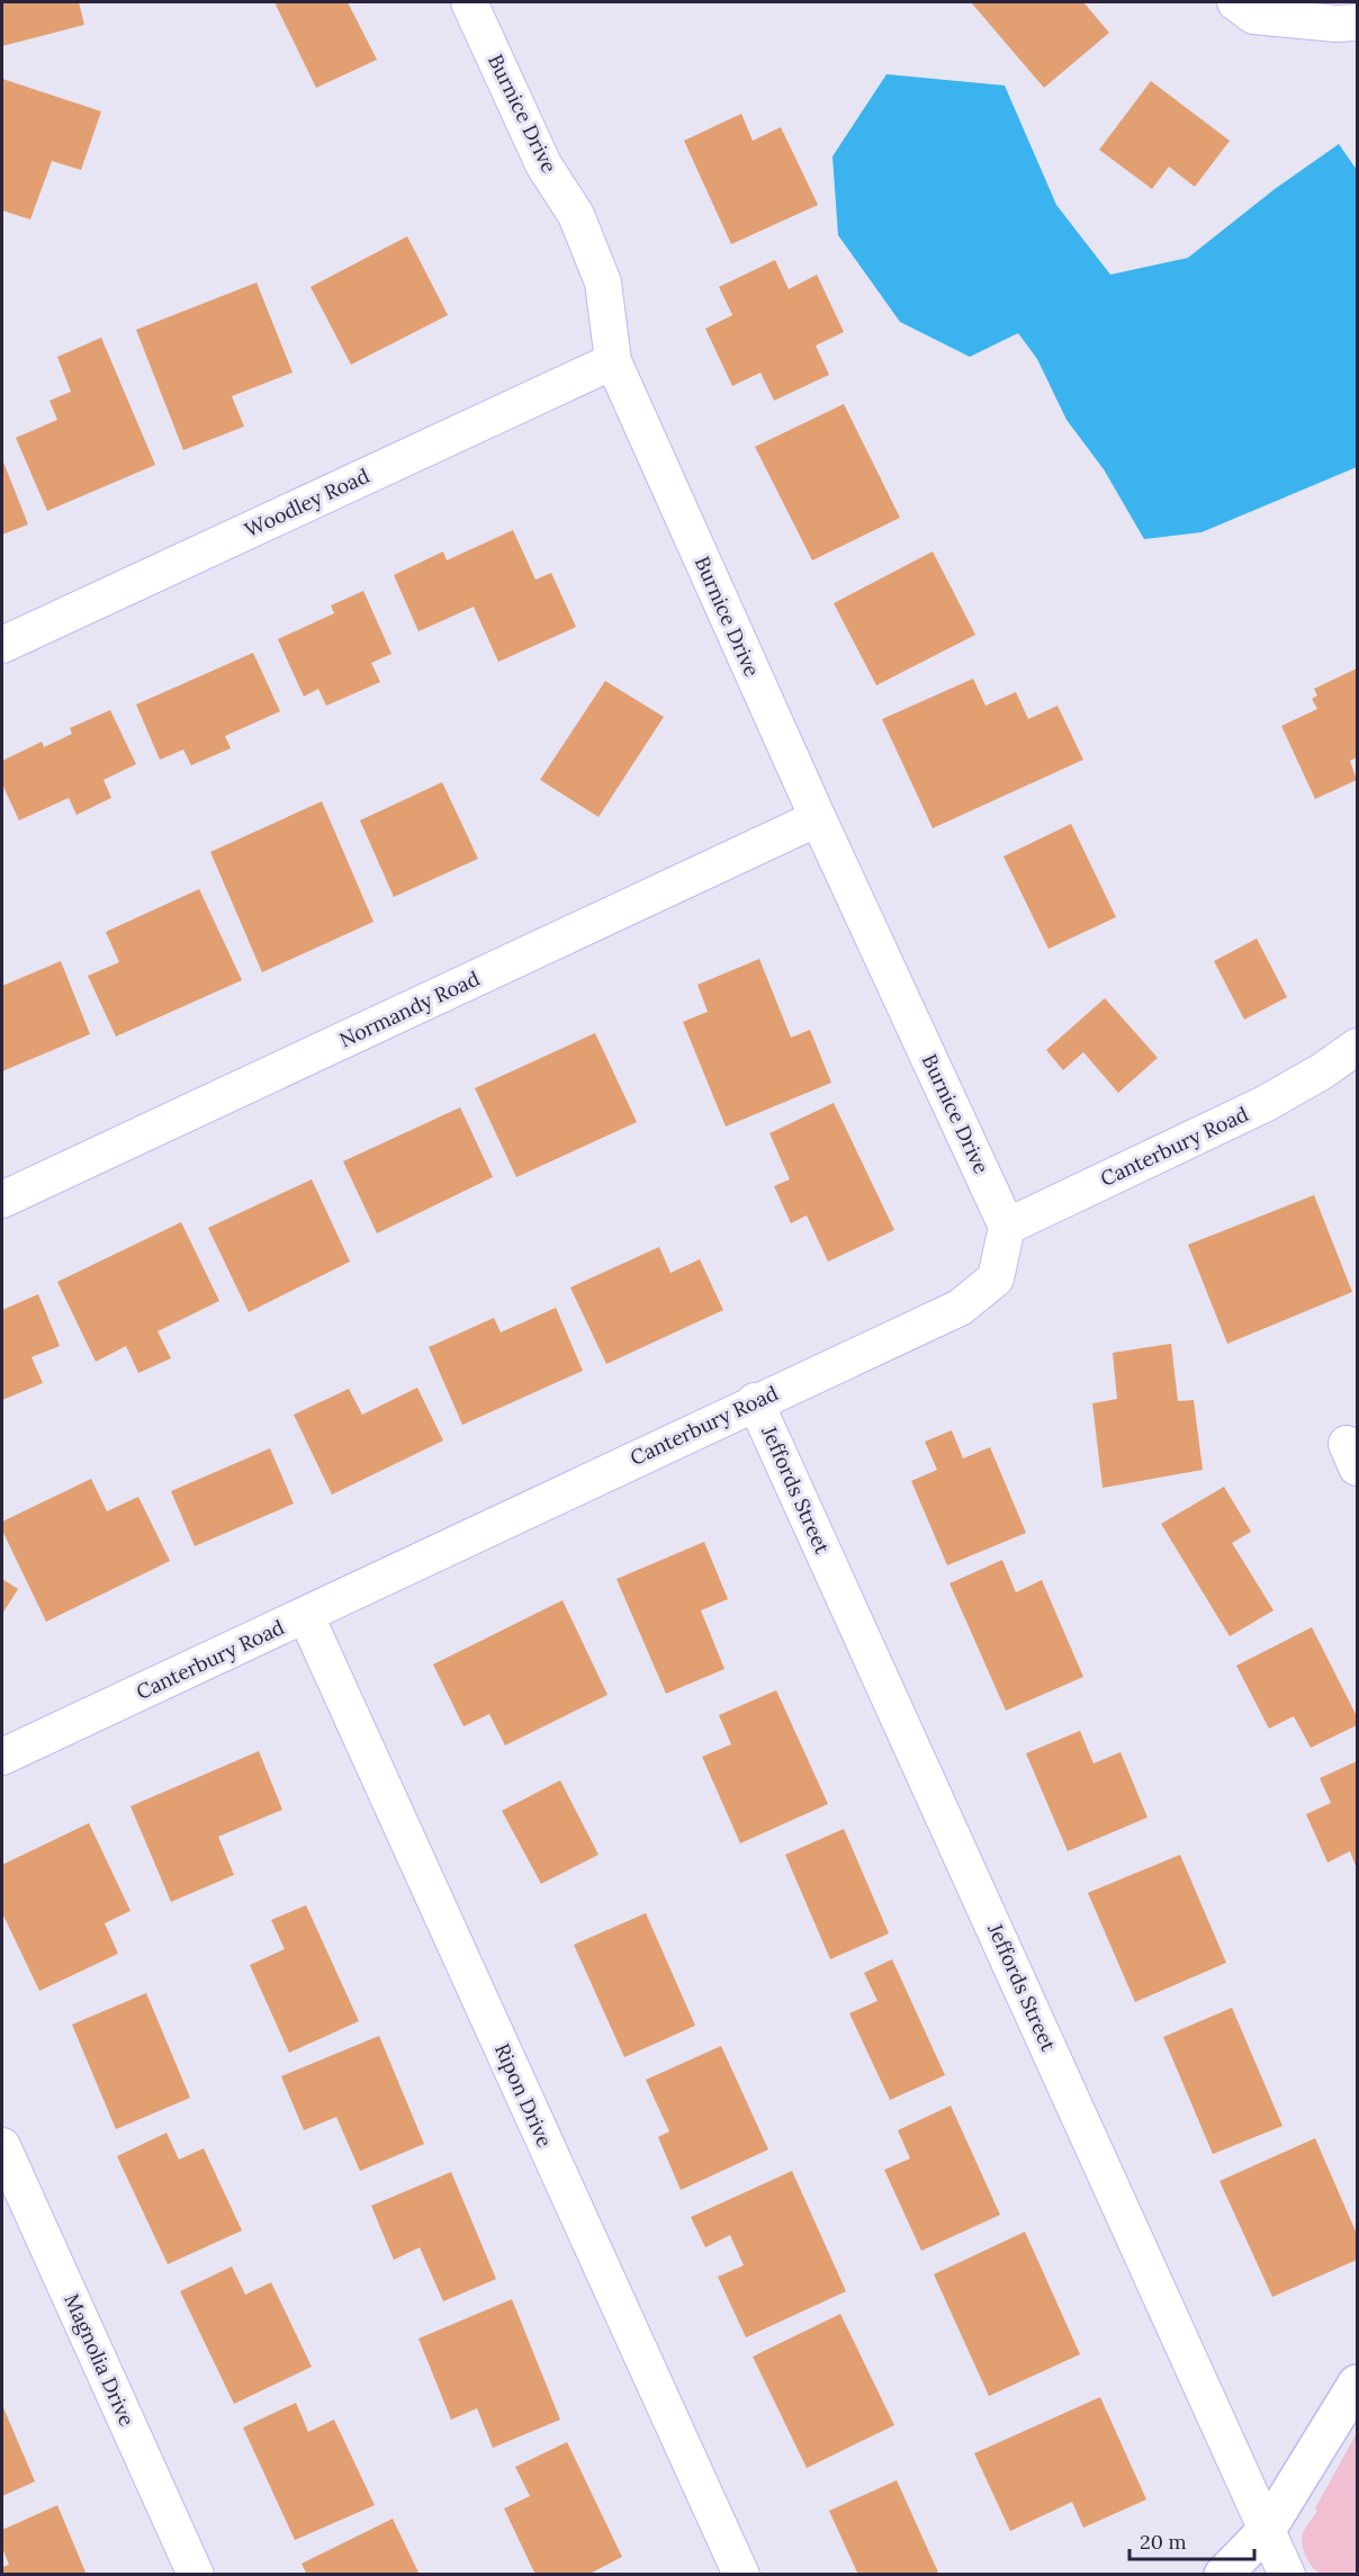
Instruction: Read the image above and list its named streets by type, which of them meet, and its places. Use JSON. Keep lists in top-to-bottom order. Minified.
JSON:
{"streets":{"street":["Burnice Drive","Woodley Road","Normandy Road","Canterbury Road","Jeffords Street","Ripon Drive","Magnolia Drive"]},"crossings":[["Burnice Drive","Woodley Road"],["Burnice Drive","Normandy Road"],["Burnice Drive","Canterbury Road"],["Canterbury Road","Jeffords Street"],["Canterbury Road","Ripon Drive"]],"scale_bar":"20 m"}
